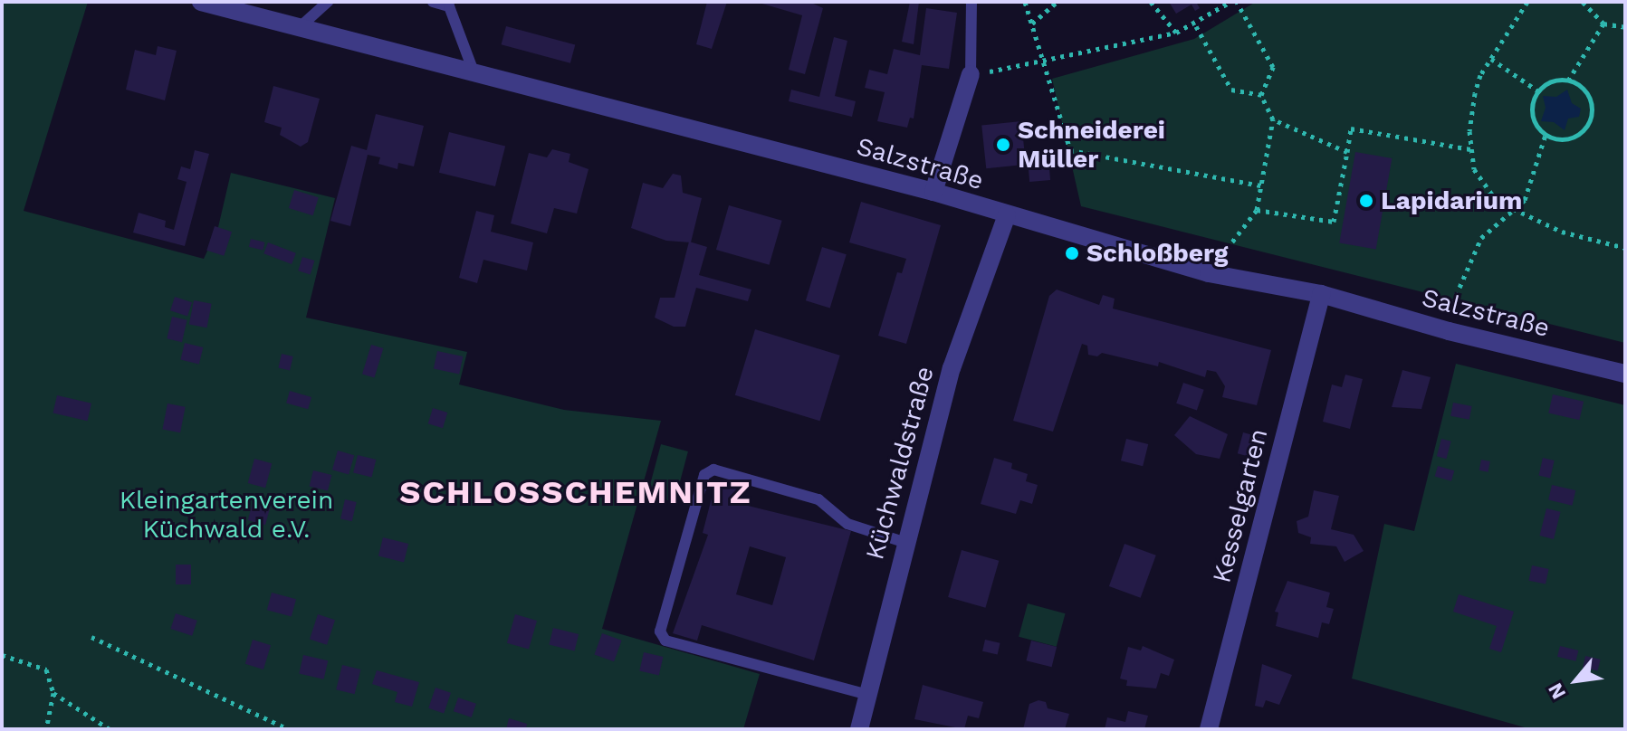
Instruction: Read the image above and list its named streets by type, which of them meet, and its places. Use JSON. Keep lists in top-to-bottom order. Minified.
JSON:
{"streets":{"street":["Salzstraße","Küchwaldstraße","Kesselgarten"]},"crossings":[["Salzstraße","Küchwaldstraße"],["Salzstraße","Kesselgarten"]],"districts":["SCHLOSSCHEMNITZ"],"parks":["Kleingartenverein Küchwald e.V."],"places":["Schneiderei Müller","Lapidarium","Schloßberg"],"north":"bottom left"}
